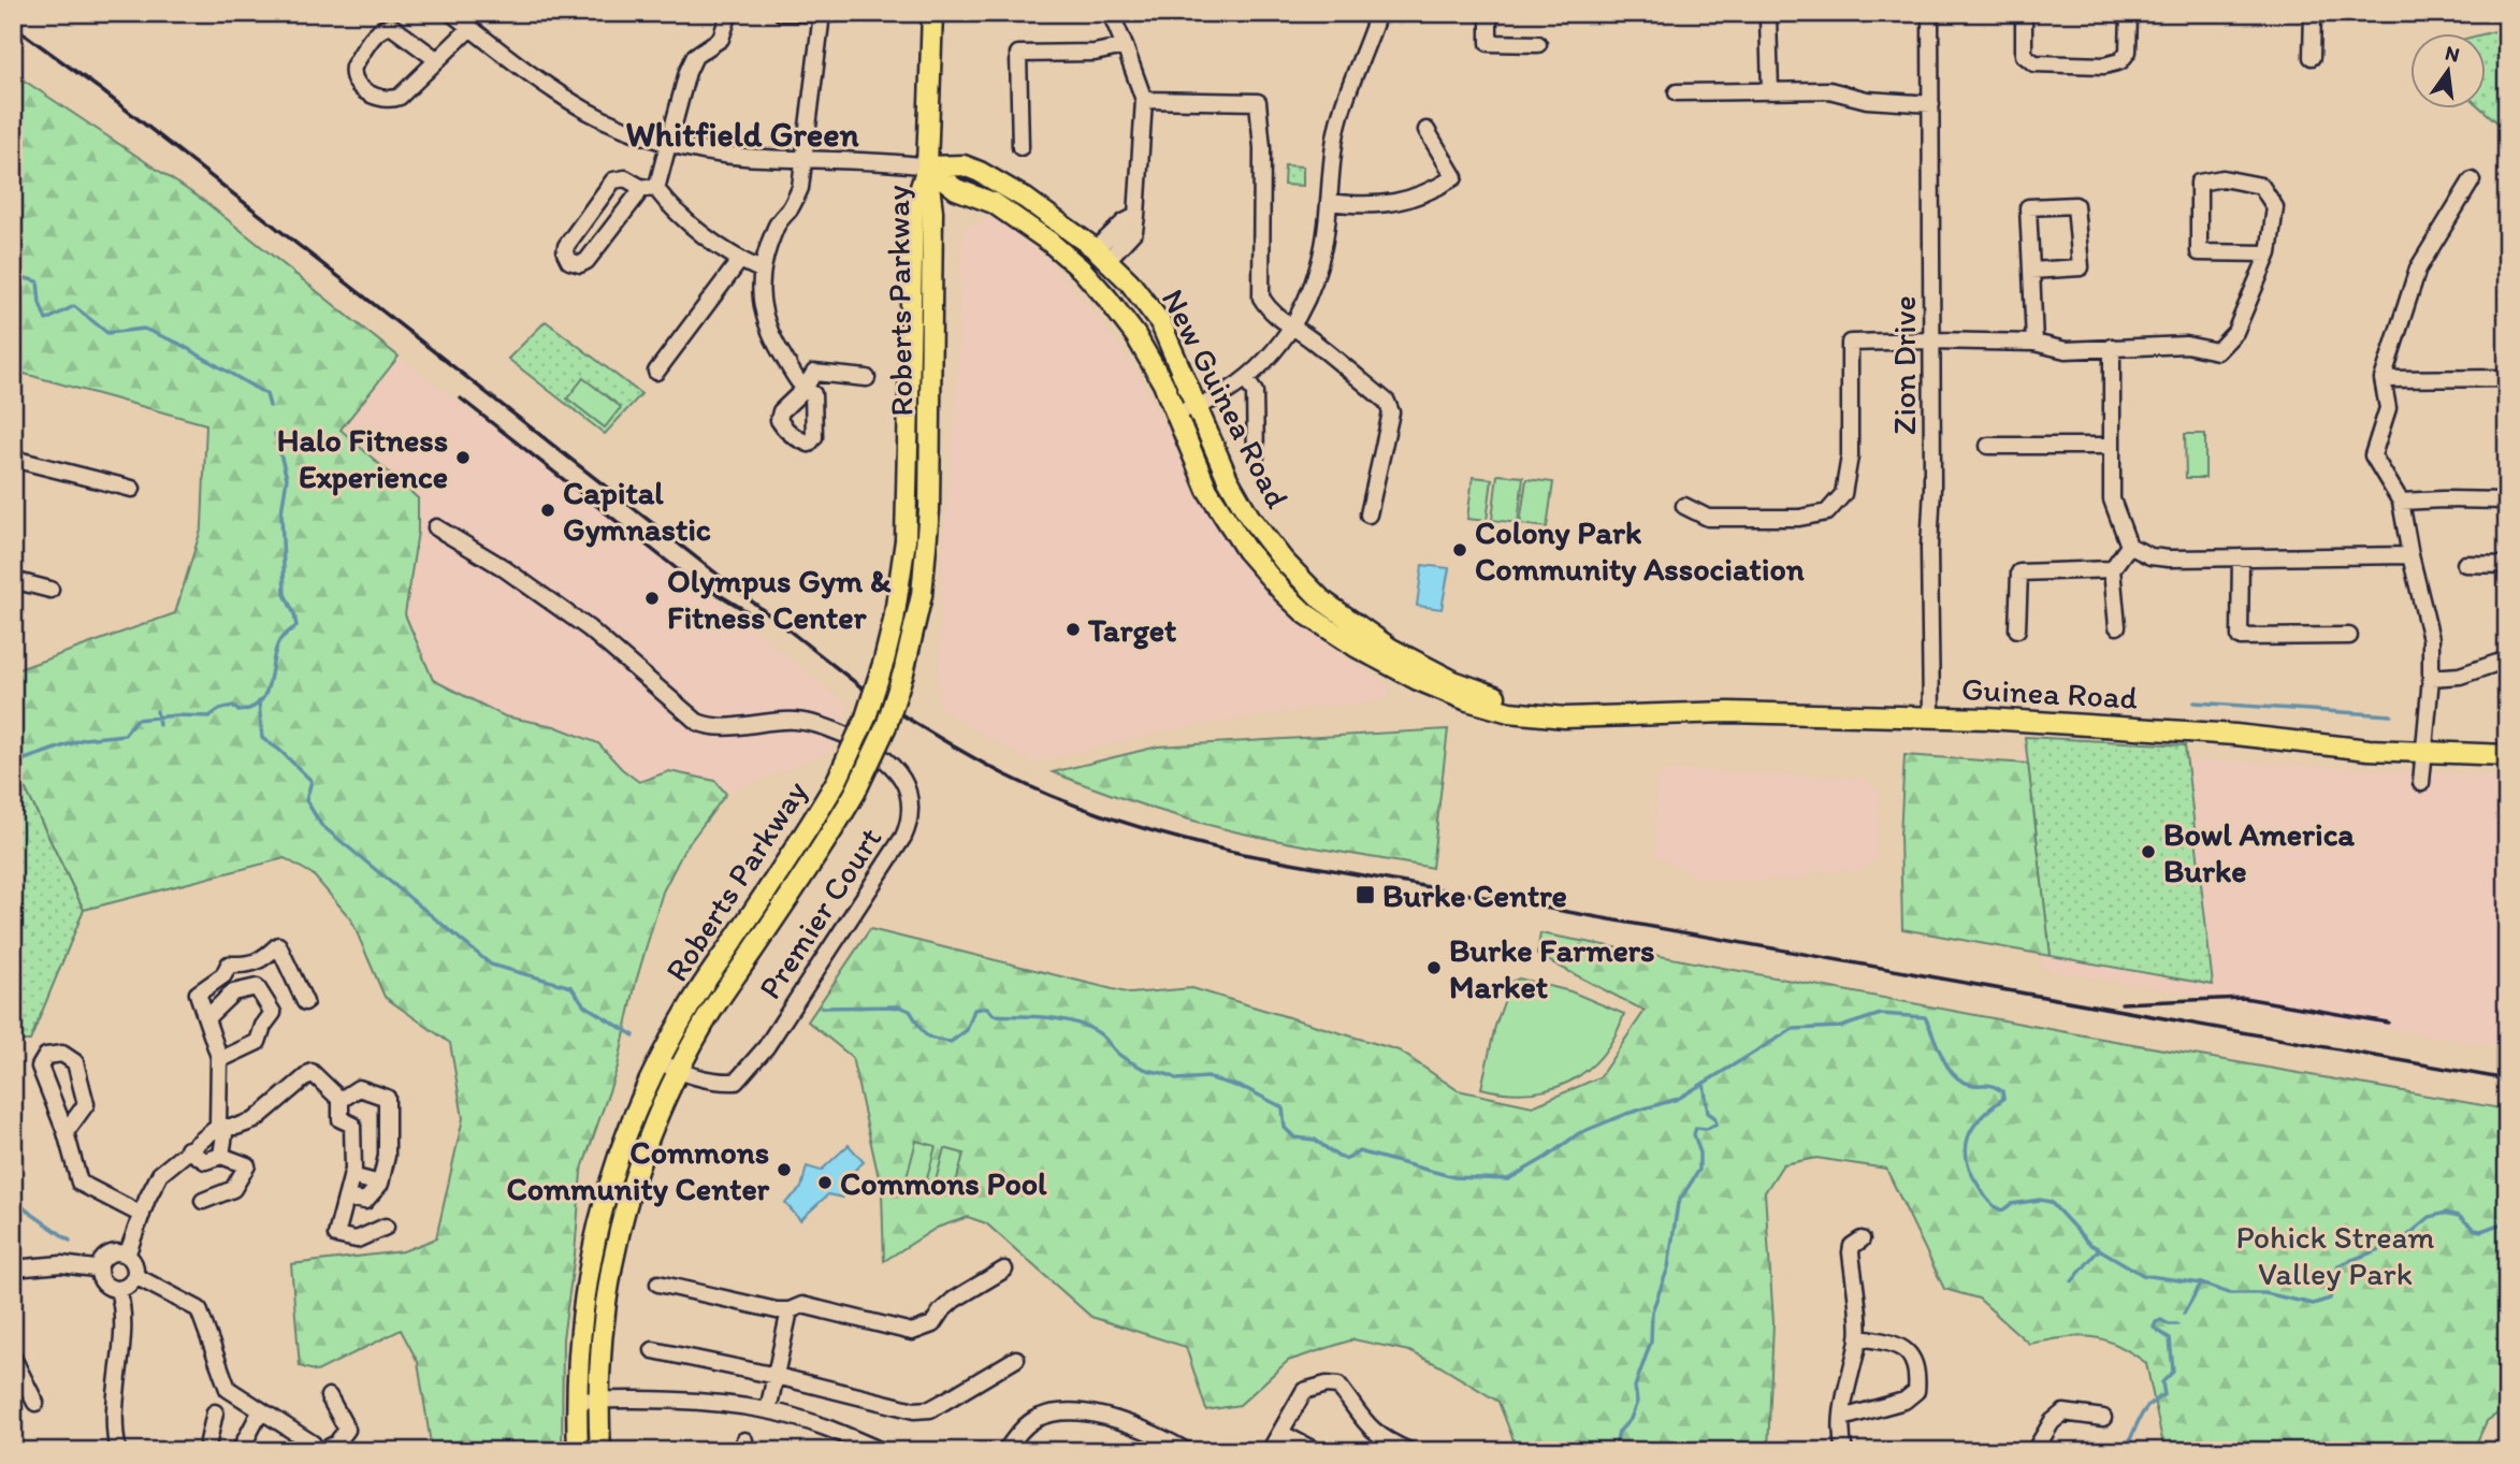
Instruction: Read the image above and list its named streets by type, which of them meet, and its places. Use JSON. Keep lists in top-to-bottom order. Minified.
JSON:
{"streets":{"main road":["Roberts Parkway","New Guinea Road","Guinea Road"],"street":["Zion Drive","Premier Court"]},"crossings":[["Roberts Parkway","New Guinea Road"],["Roberts Parkway","Premier Court"],["Zion Drive","Guinea Road"],["New Guinea Road","Guinea Road"]],"districts":["Whitfield Green"],"parks":["Pohick Stream Valley Park"],"places":{"other":["Halo Fitness Experience","Capital Gymnastic","Colony Park Community Association","Olympus Gym & Fitness Center","Target","Bowl America Burke","Burke Farmers Market","Commons Community Center","Commons Pool"],"transit":["Burke Centre"]},"north":"top"}
